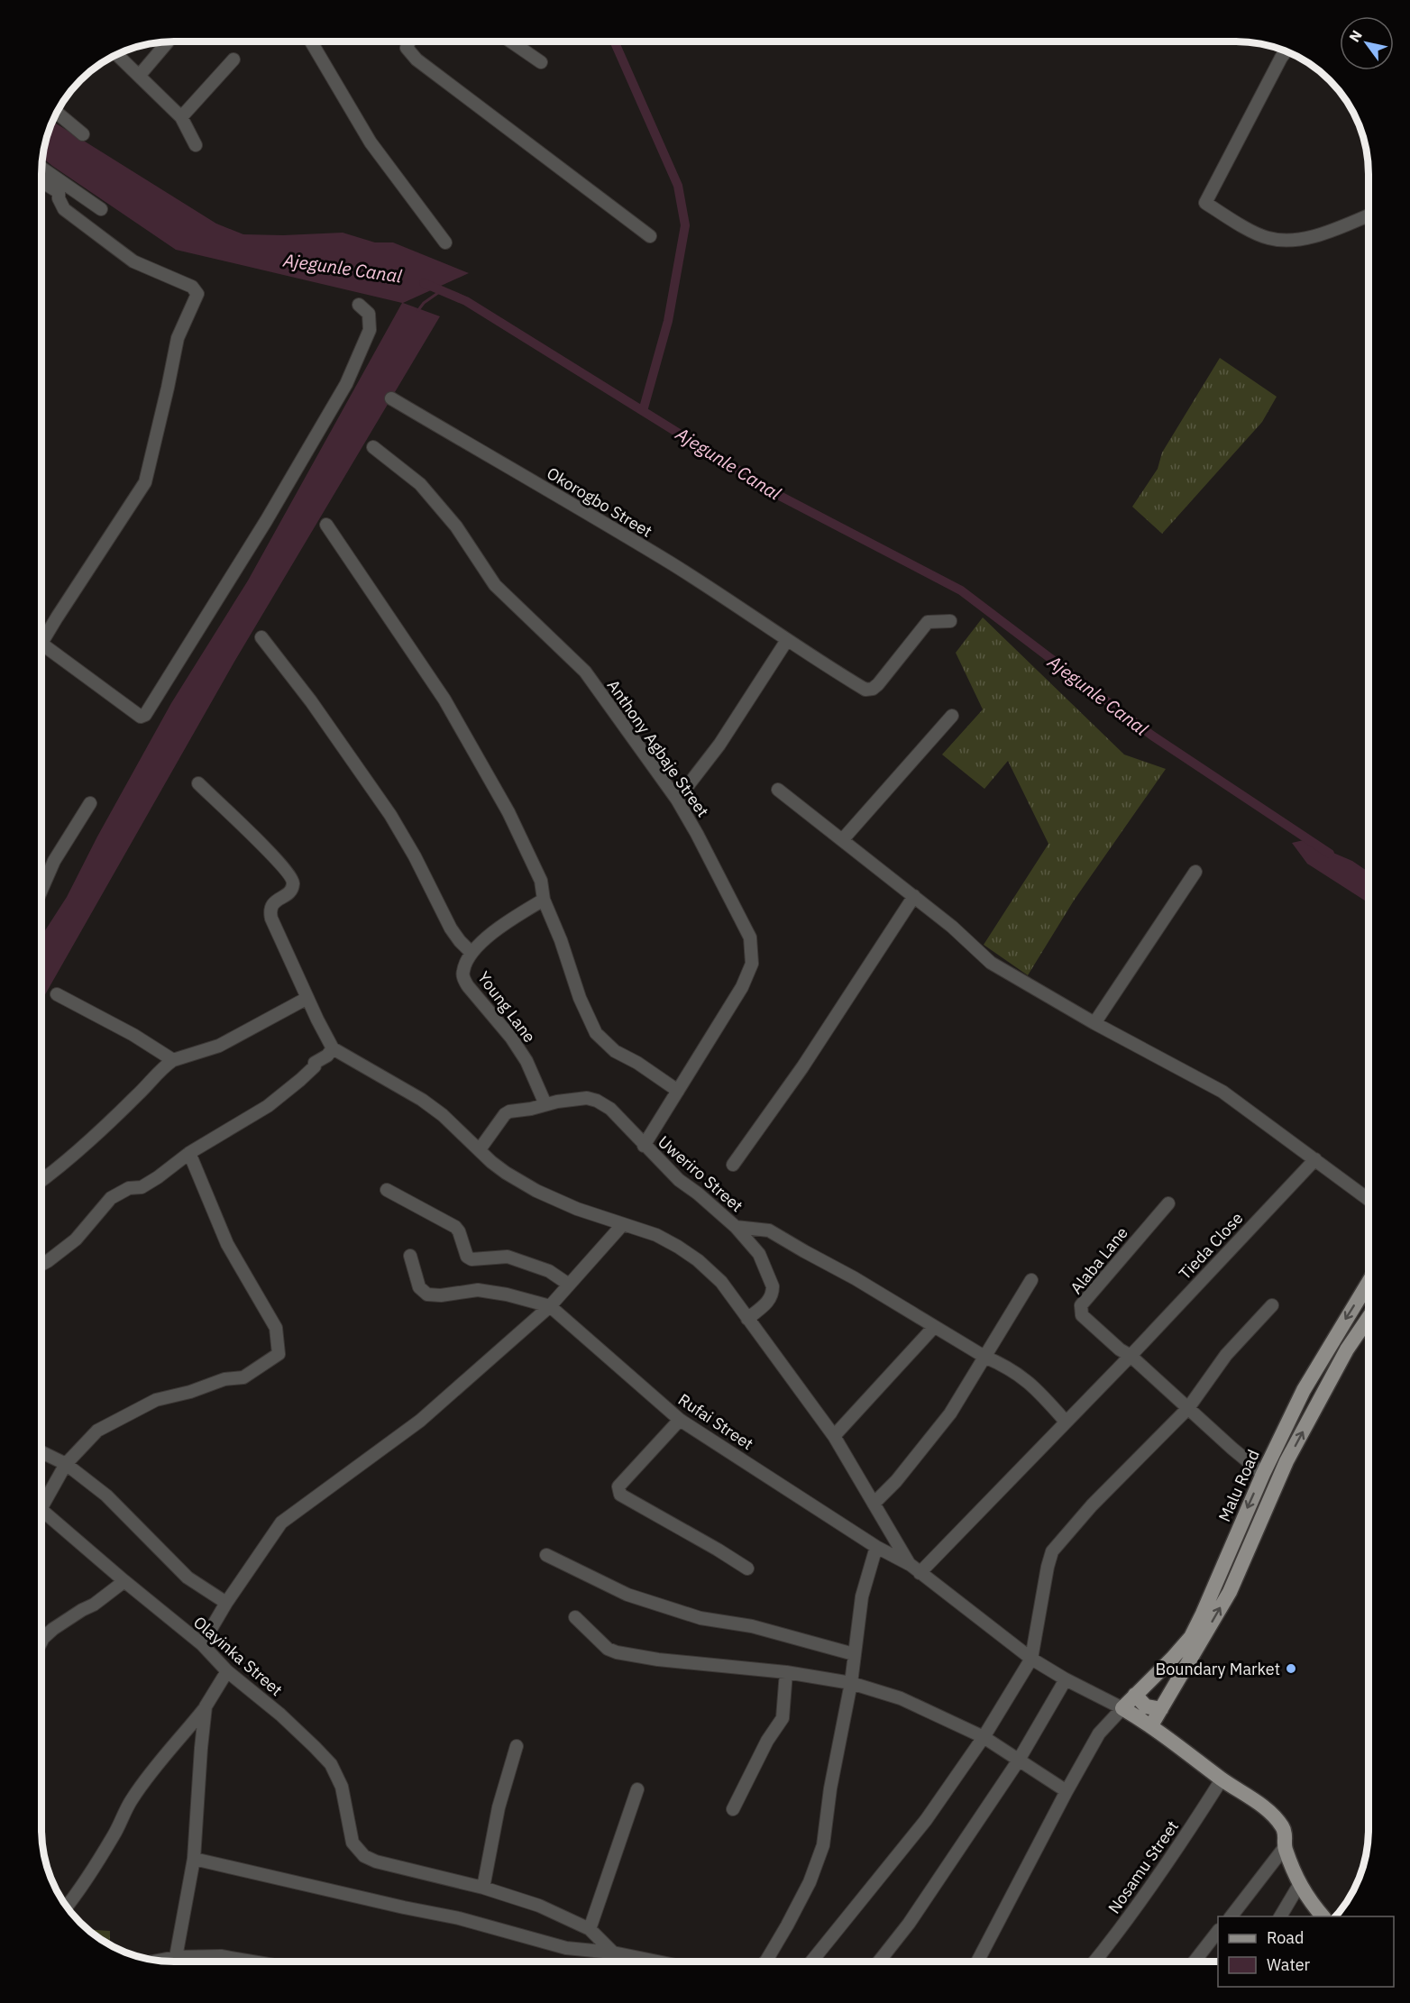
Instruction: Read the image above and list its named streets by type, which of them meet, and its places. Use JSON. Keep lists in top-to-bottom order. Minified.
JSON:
{"streets":{"main road":["Malu Road"],"street":["Okorogbo Street","Anthony Agbaje Street","Young Lane","Uweriro Street","Tieda Close","Alaba Lane","Rufai Street","Olayinka Street","Nosamu Street"]},"crossings":[["Anthony Agbaje Street","Uweriro Street"],["Young Lane","Uweriro Street"],["Tieda Close","Alaba Lane"],["Tieda Close","Rufai Street"],["Alaba Lane","Malu Road"]],"water":["Ajegunle Canal"],"places":["Boundary Market"],"legend":["Road","Water"],"north":"top left"}
